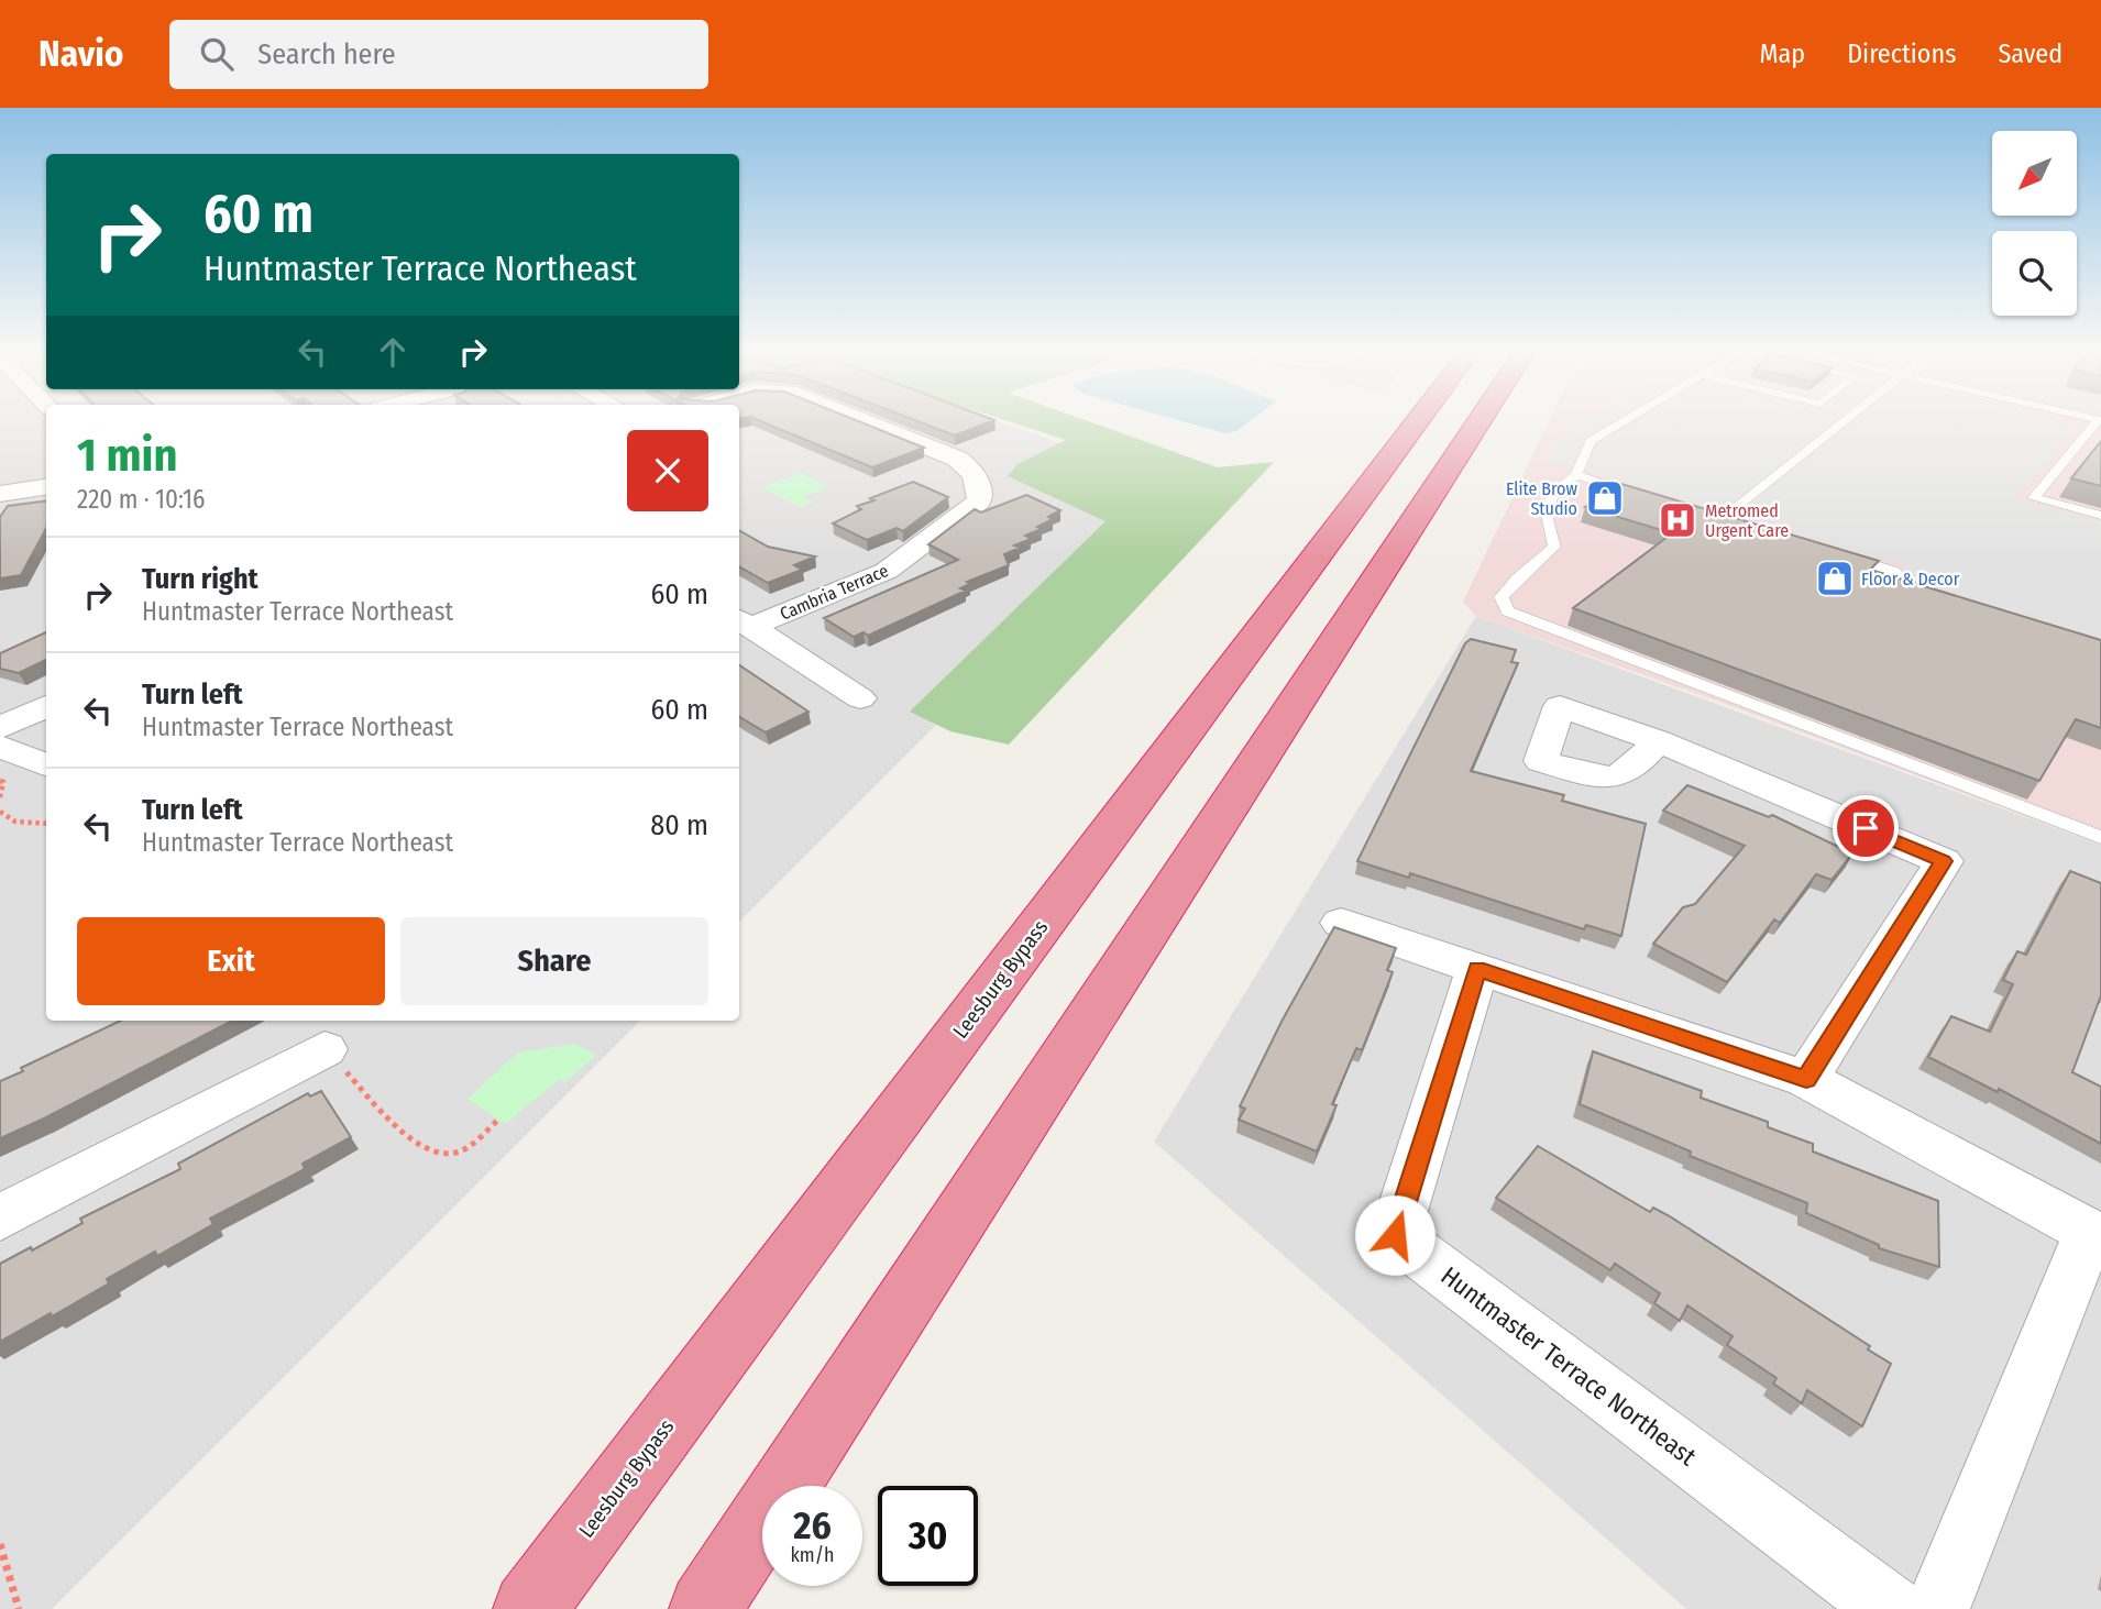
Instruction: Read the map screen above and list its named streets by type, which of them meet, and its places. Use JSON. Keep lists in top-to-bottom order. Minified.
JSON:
{"streets":{"highway":["Leesburg Bypass"],"street":["Cambria Terrace","Huntmaster Terrace Northeast"]},"places":{"shop":["Elite Brow Studio","Floor & Decor"],"hospital":["Metromed Urgent Care"]},"north":"bottom left","page":{"header":"Navio","search":"Search here","nav":["Map","Directions","Saved"],"turn":["60 m","Huntmaster Terrace Northeast"],"heading":["1 min","220 m · 10:16"],"list":[{"name":"Turn right","note":"Huntmaster Terrace Northeast","value":"60 m"},{"name":"Turn left","note":"Huntmaster Terrace Northeast","value":"60 m"},{"name":"Turn left","note":"Huntmaster Terrace Northeast","value":"80 m"}],"buttons":["Exit","Share"],"speed":"26 km/h","limit":"30"}}
